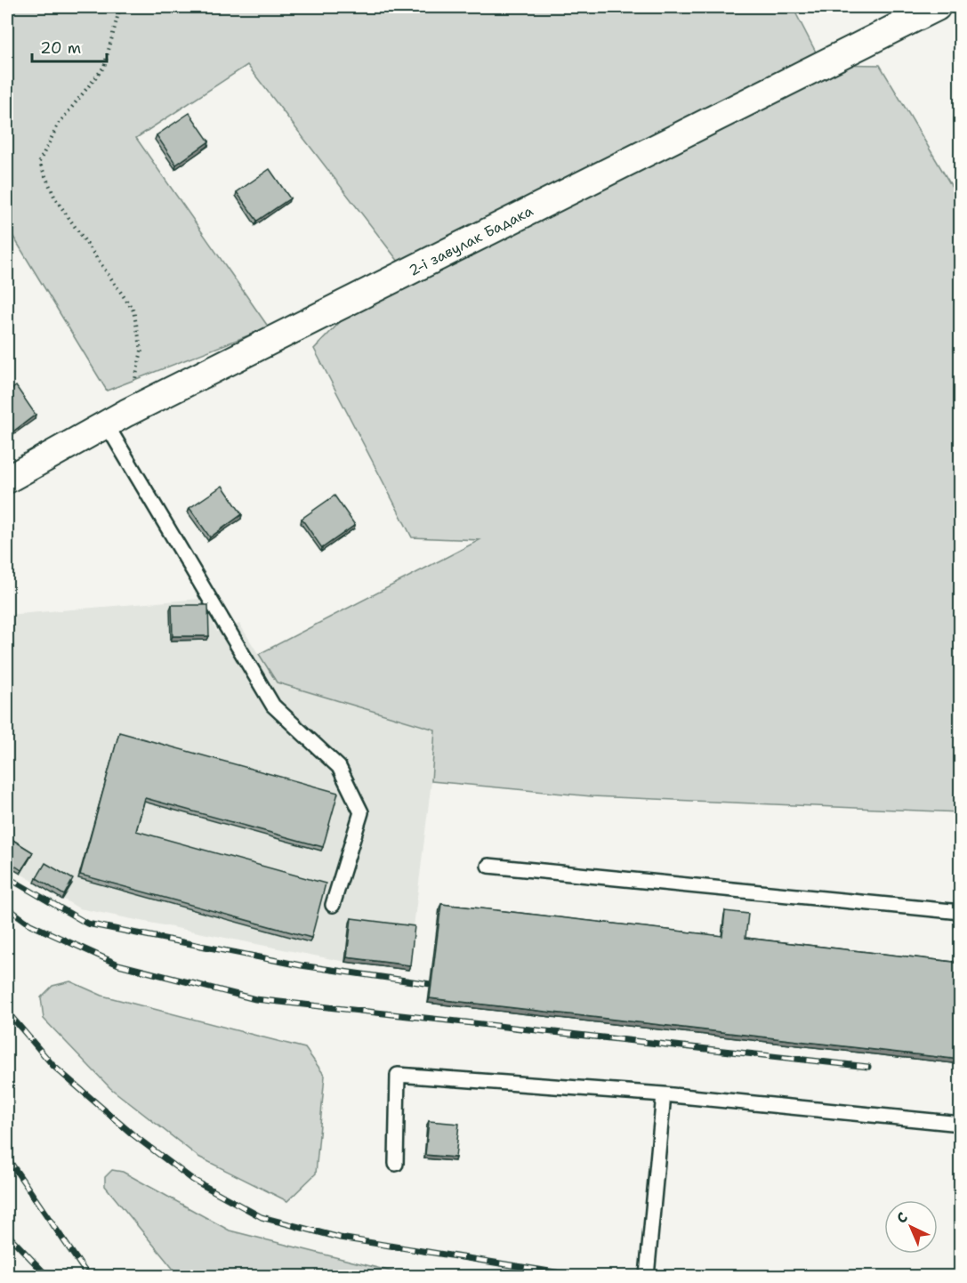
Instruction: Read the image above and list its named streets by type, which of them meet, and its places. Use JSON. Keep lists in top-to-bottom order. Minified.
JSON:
{"streets":{"street":["2-і завулак Бадака"]},"scale_bar":"20 m","north":"top left"}
